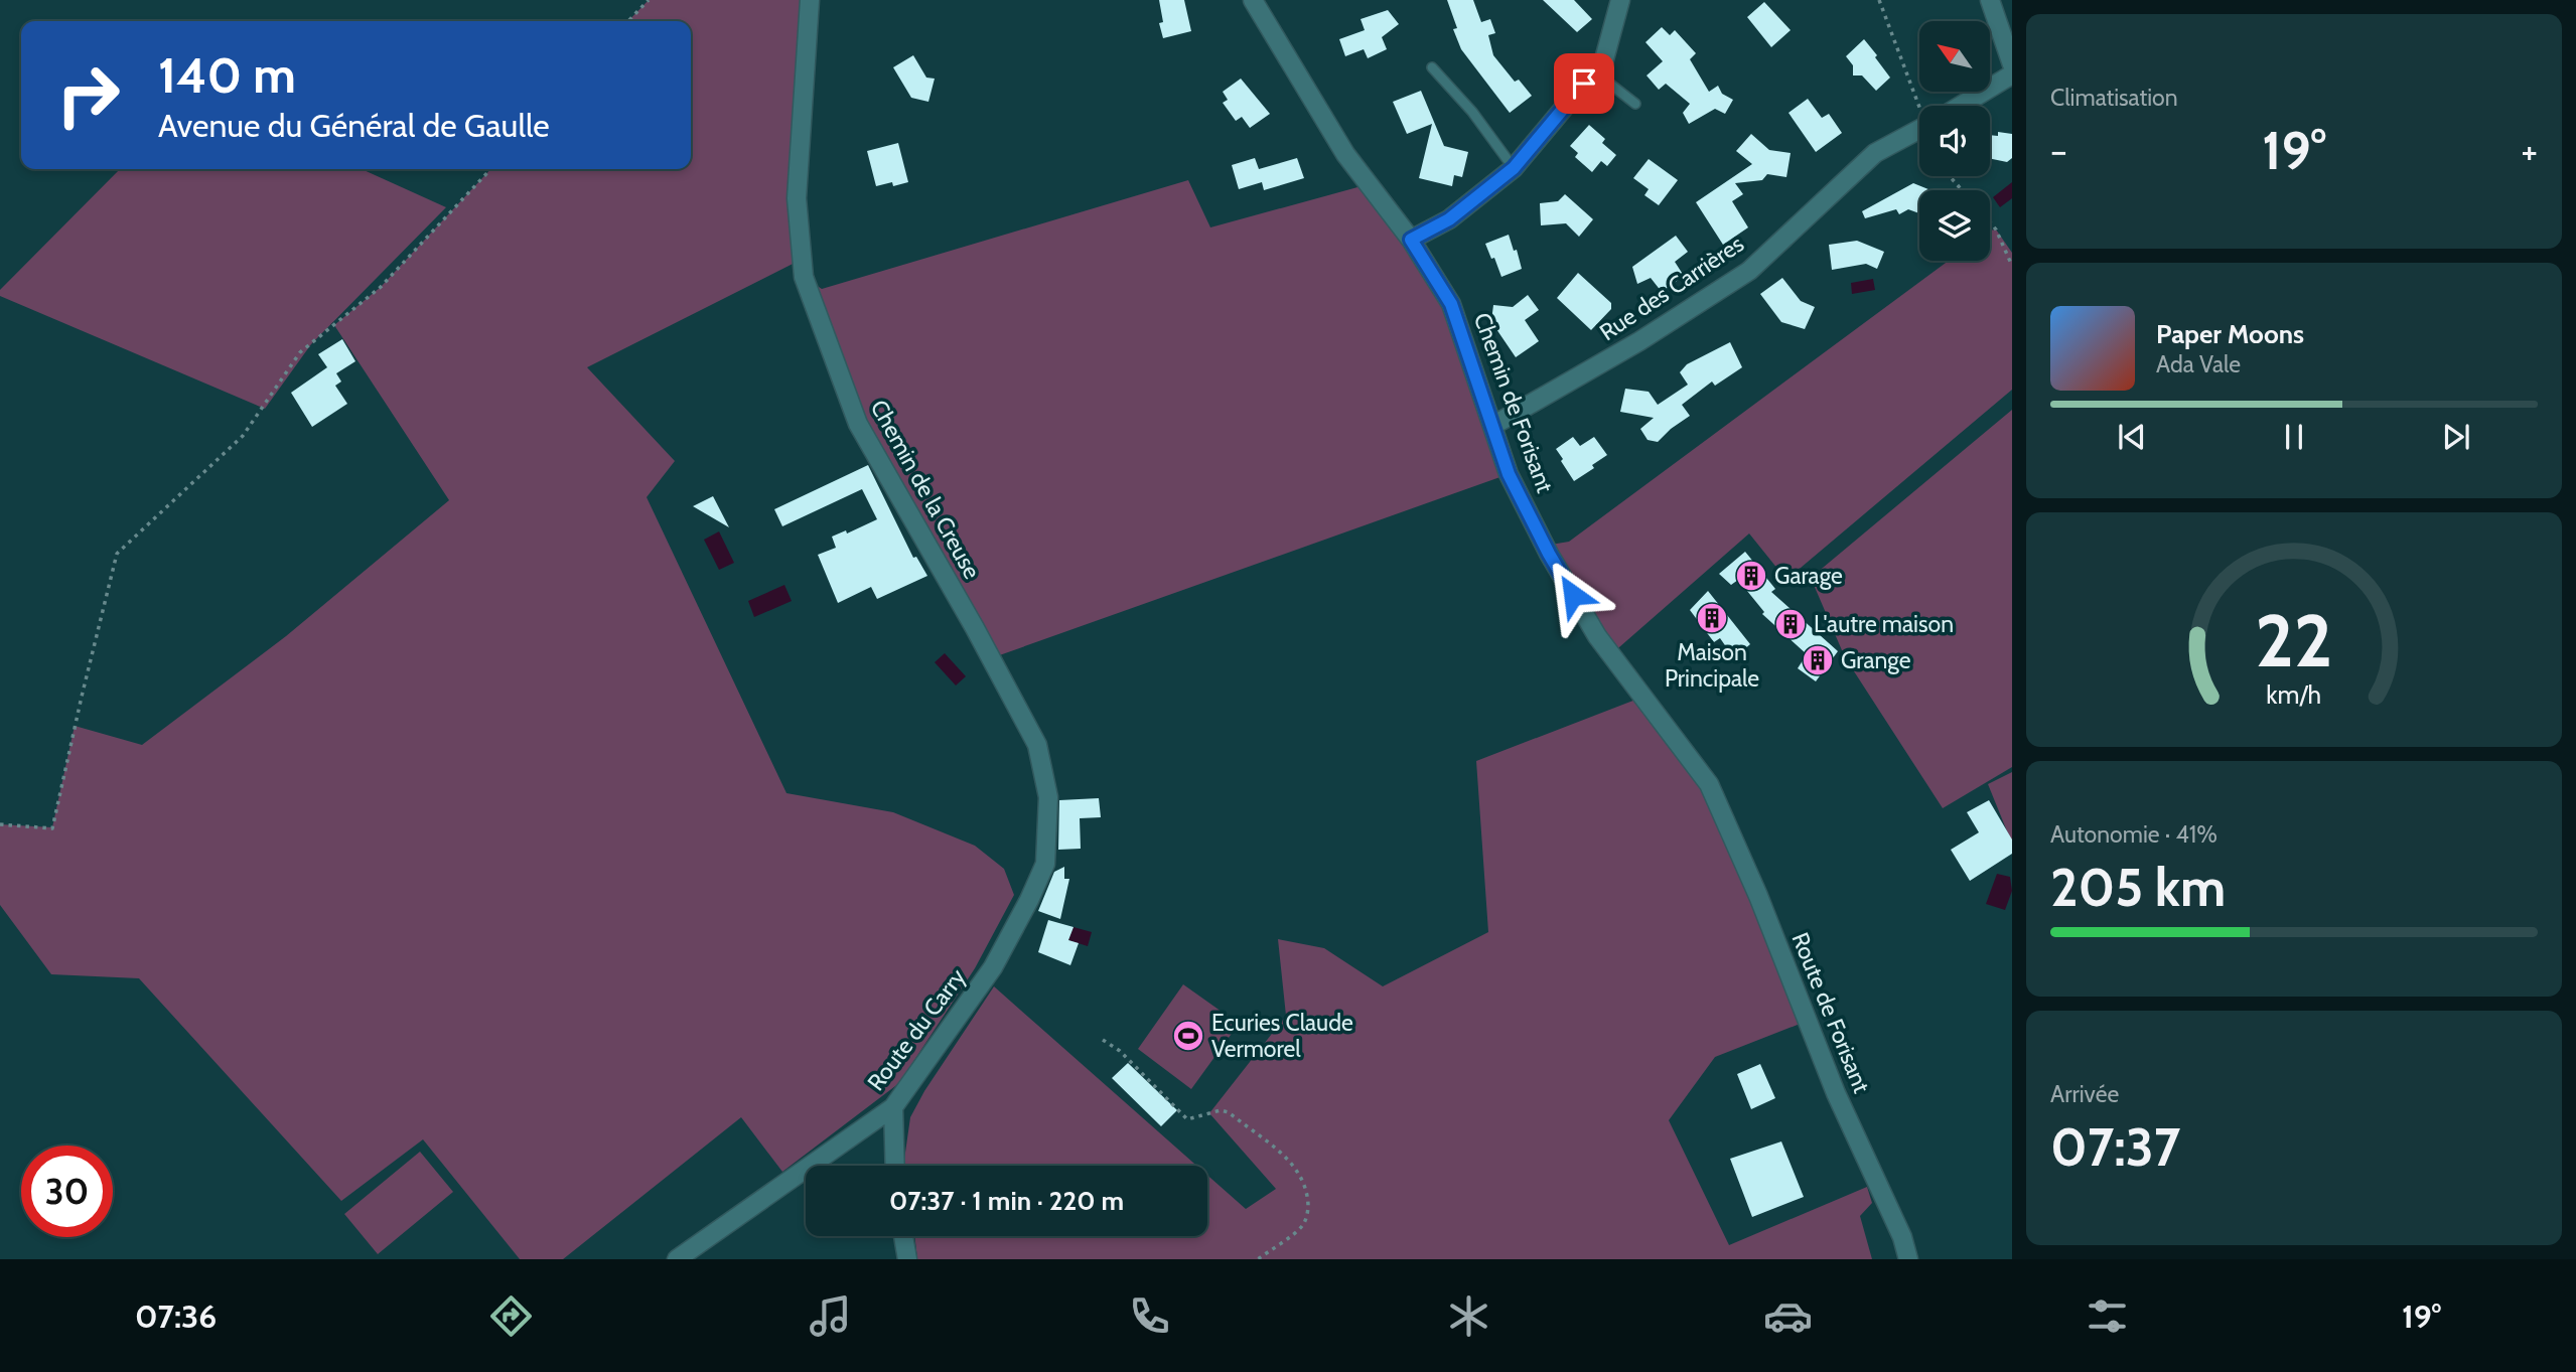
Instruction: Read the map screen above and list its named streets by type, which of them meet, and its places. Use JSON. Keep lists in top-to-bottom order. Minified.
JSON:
{"streets":{"street":["Rue des Carrières","Chemin de Forisant","Chemin de la Creuse","Route de Forisant","Route du Carry"]},"crossings":[["Rue des Carrières","Chemin de Forisant"],["Chemin de Forisant","Route de Forisant"],["Chemin de la Creuse","Route du Carry"]],"places":{"building":["Garage","Maison Principale","L'autre maison","Grange"],"sports":["Ecuries Claude Vermorel"]},"north":"top left","page":{"tile":["Climatisation",["Autonomie · 41%","205 km"],["Arrivée","07:37"]],"turn":["140 m","Avenue du Général de Gaulle"],"heat":["−","19°","+"],"song":["Paper Moons","Ada Vale"],"limit":"30","trip":"07:37 · 1 min · 220 m","tabs":["07:36","19°"],"gauge":["22","km/h"]}}
